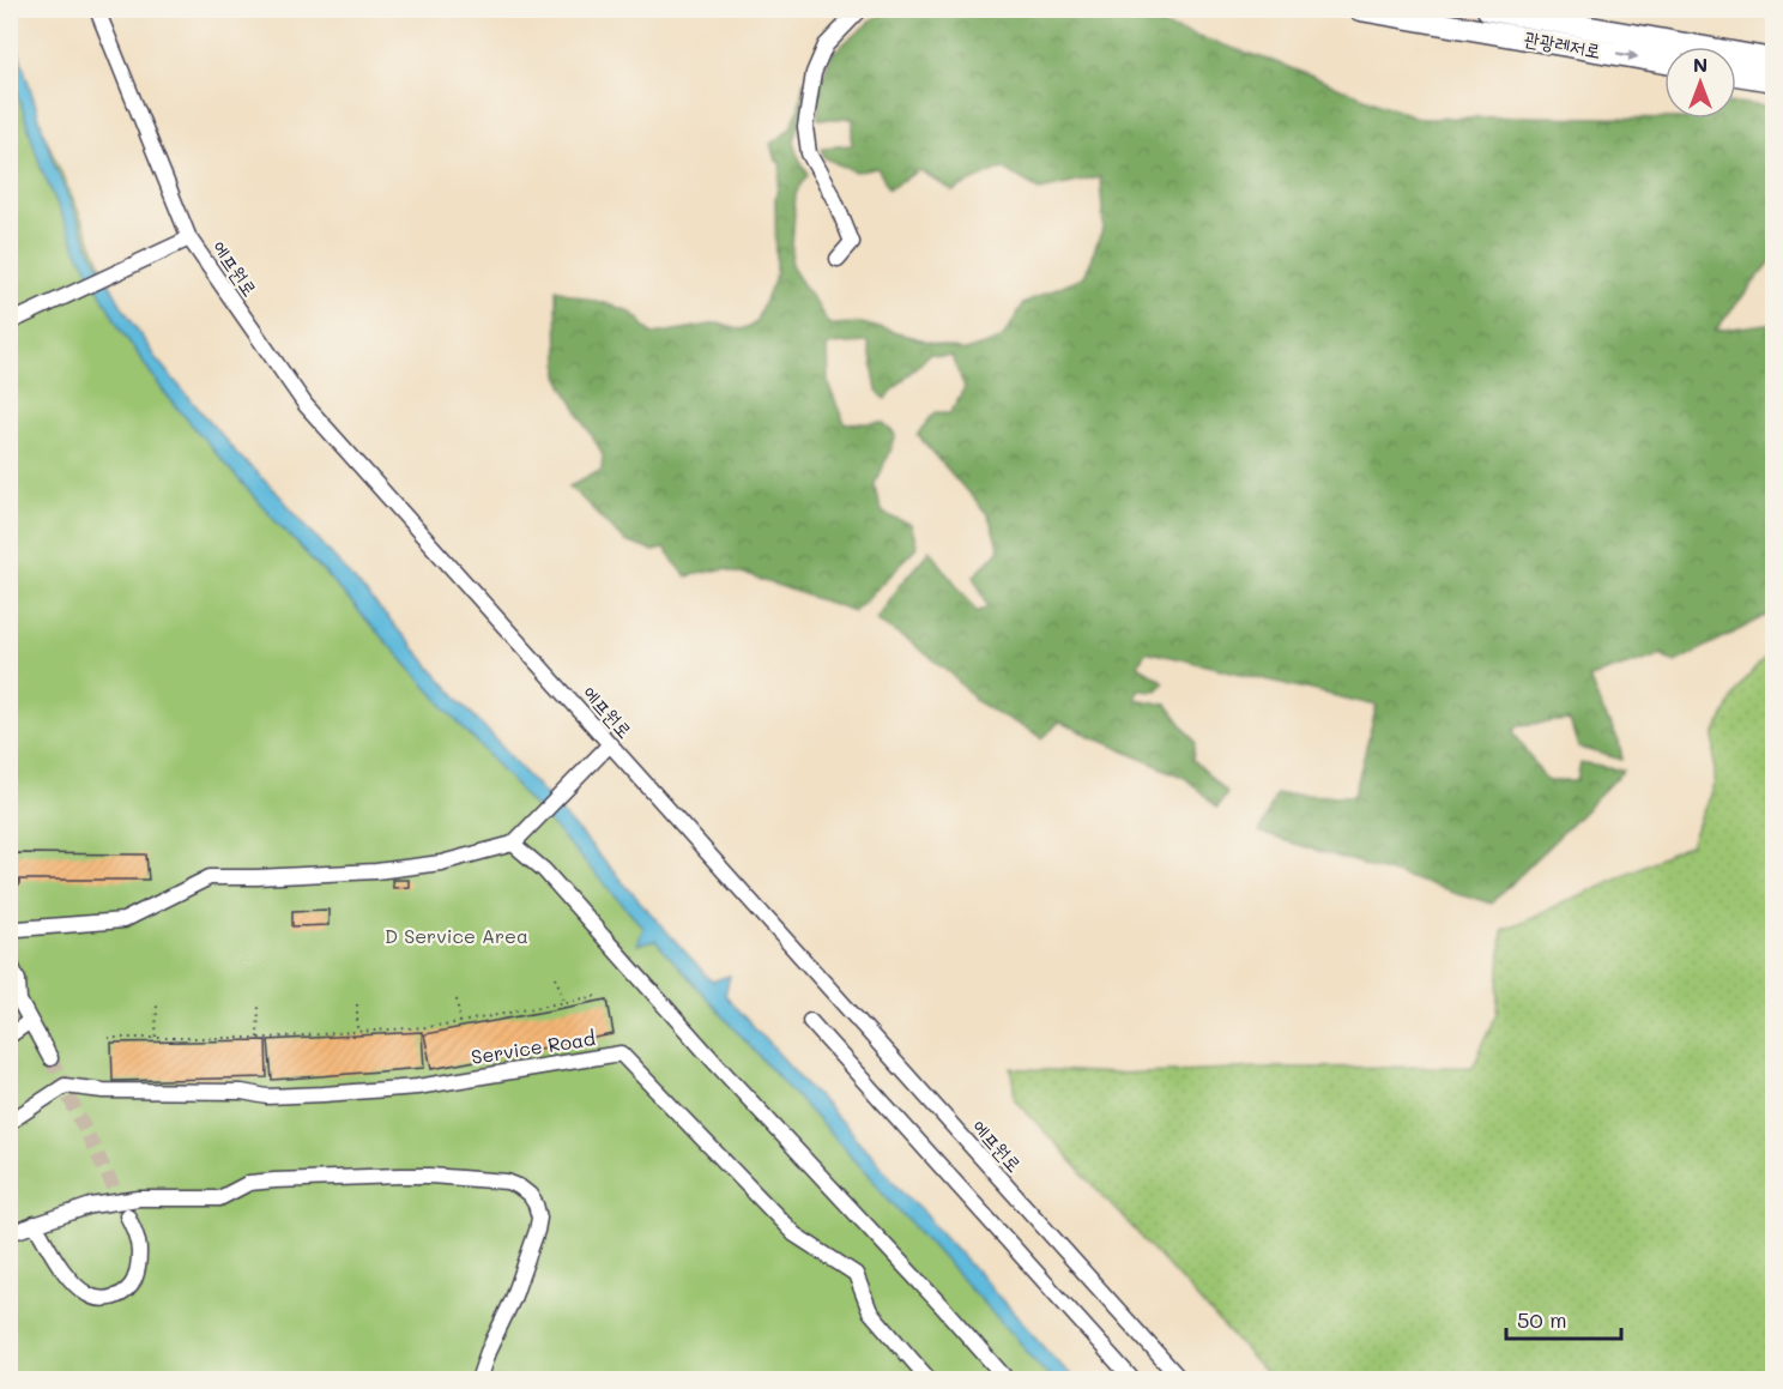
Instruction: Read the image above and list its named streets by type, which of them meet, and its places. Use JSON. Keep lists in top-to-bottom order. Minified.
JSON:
{"streets":{"highway":["관광레저로"],"street":["에프원로","Service Road"]},"parks":["D Service Area"],"scale_bar":"50 m","north":"top"}
